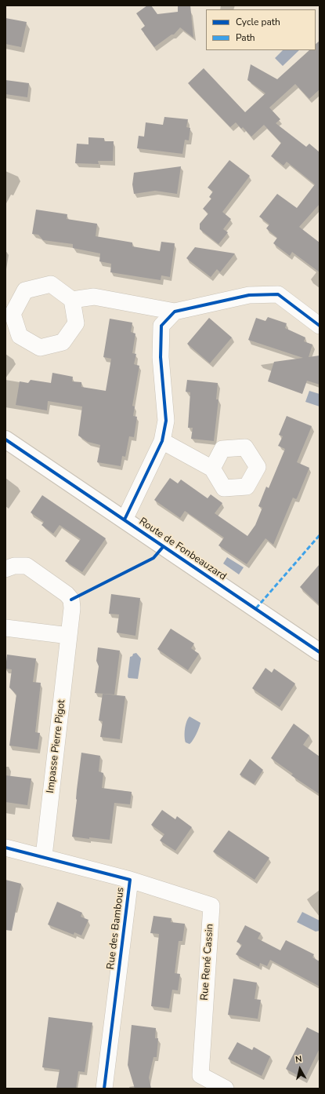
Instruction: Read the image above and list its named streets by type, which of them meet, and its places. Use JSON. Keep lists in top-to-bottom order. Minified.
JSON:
{"streets":{"street":["Route de Fonbeauzard","Impasse Pierre Pigot","Rue des Bambous","Rue René Cassin"]},"crossings":[["Impasse Pierre Pigot","Rue des Bambous"],["Rue des Bambous","Rue René Cassin"]],"legend":["Cycle path","Path"],"north":"top"}
